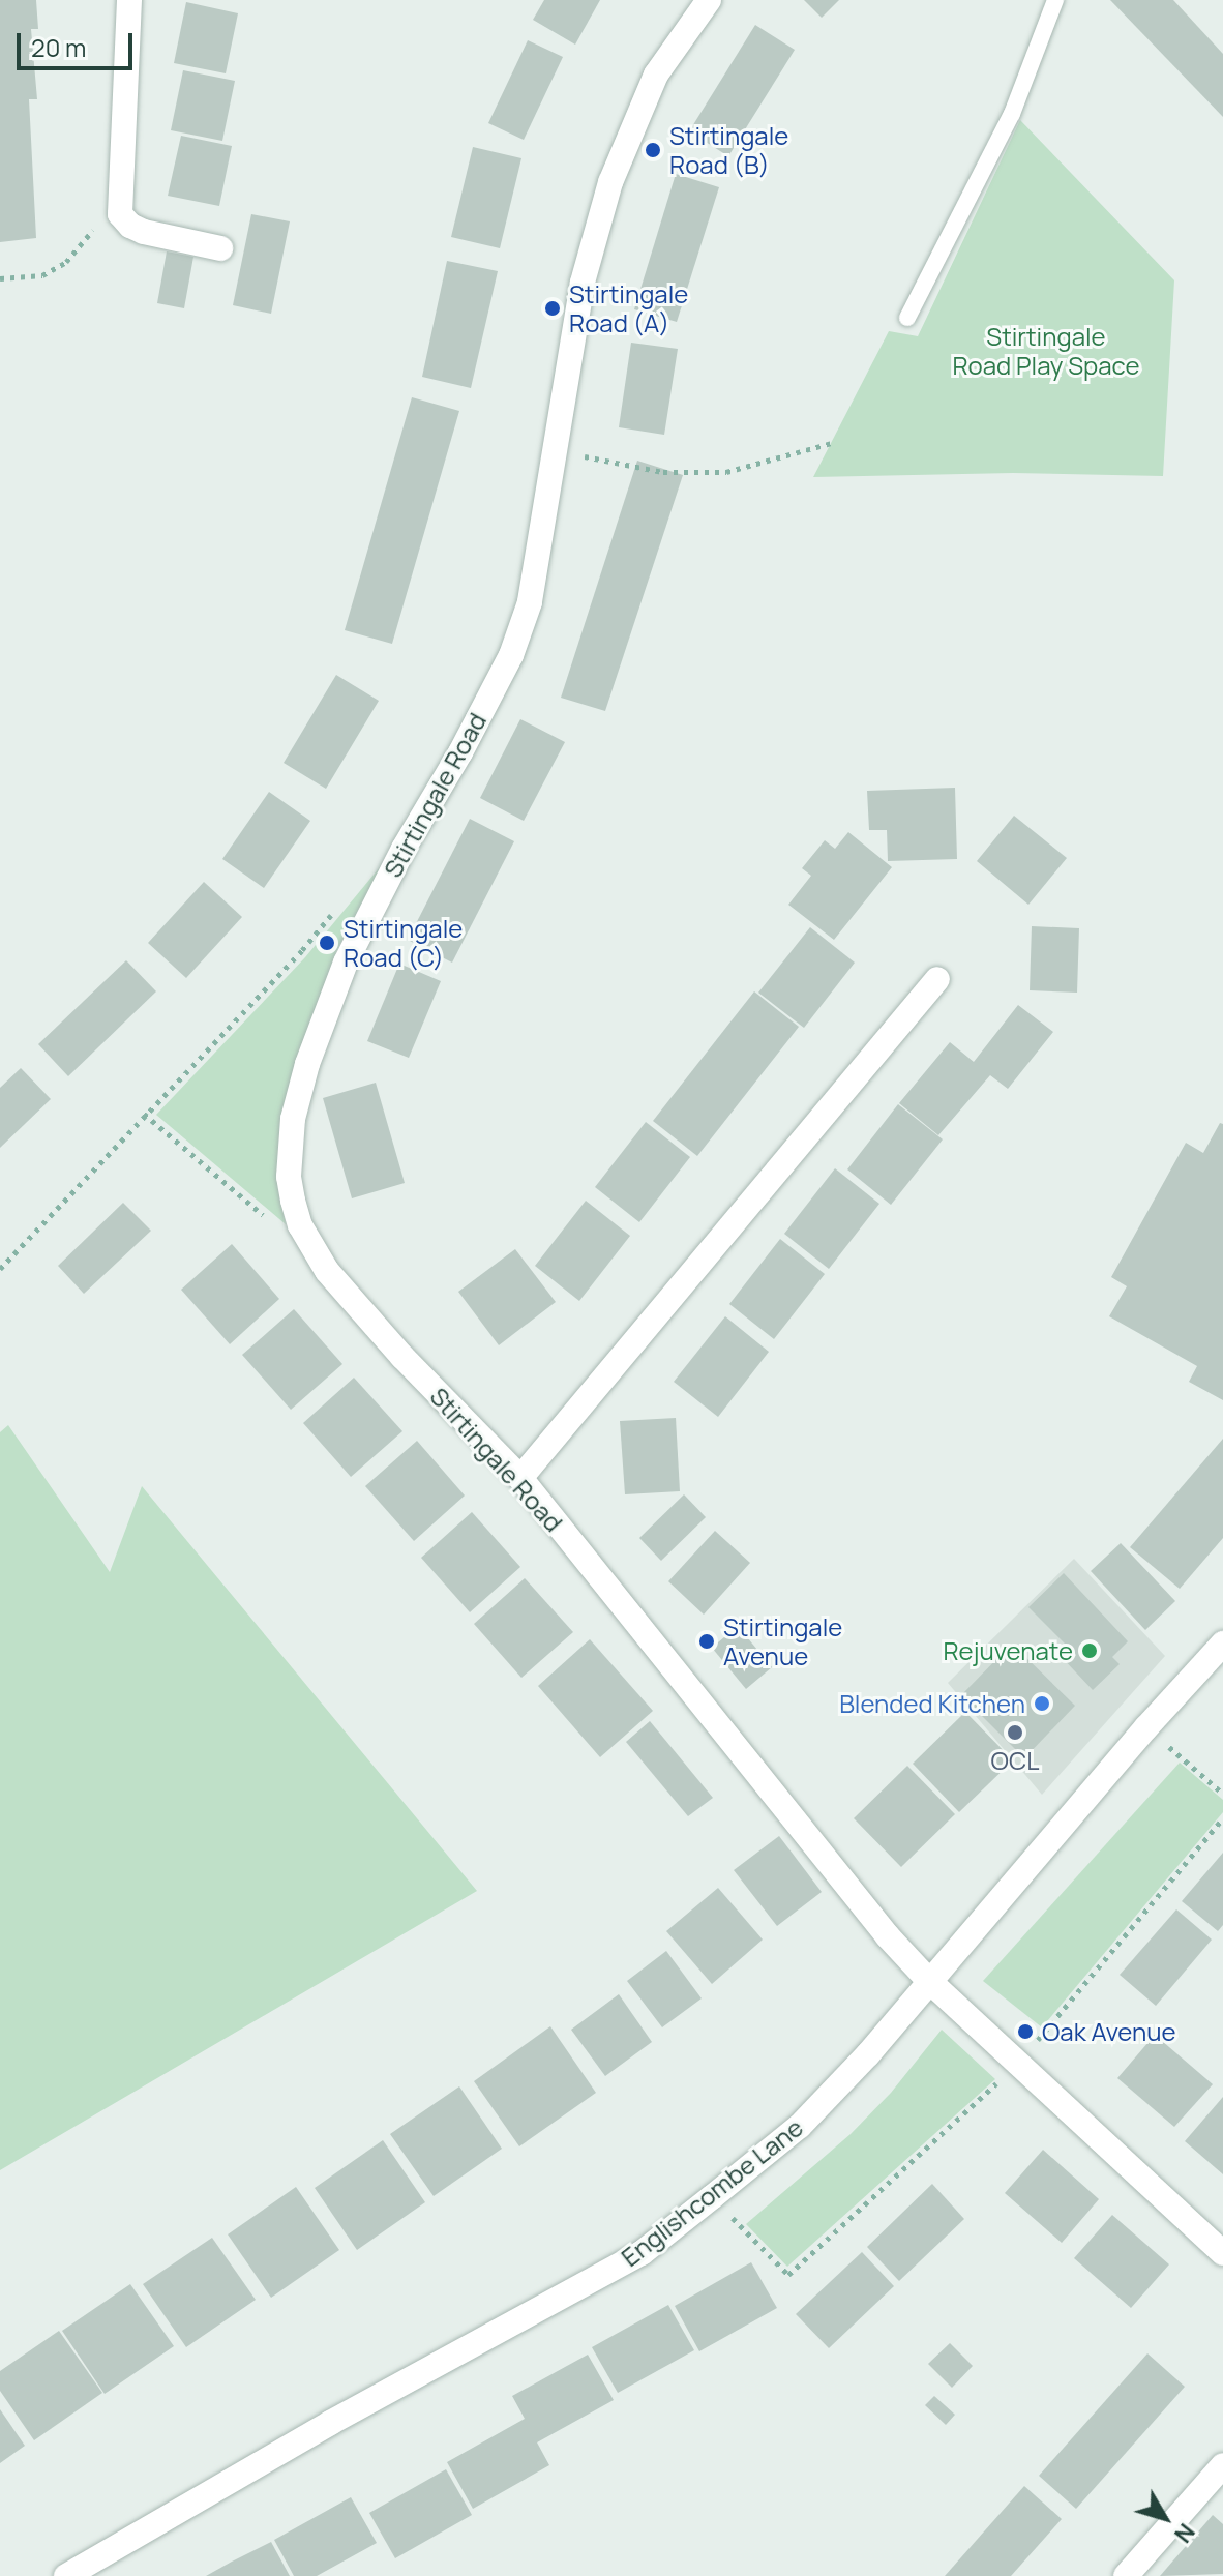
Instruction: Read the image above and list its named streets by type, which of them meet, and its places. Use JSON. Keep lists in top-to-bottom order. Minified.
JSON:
{"streets":{"street":["Stirtingale Road","Englishcombe Lane"]},"crossings":[["Stirtingale Road","Englishcombe Lane"]],"parks":["Stirtingale Road Play Space"],"places":["Stirtingale Road (B)","Stirtingale Road (A)","Stirtingale Road (C)","Stirtingale Avenue","Rejuvenate","Blended Kitchen","OCL","Oak Avenue"],"scale_bar":"20 m","north":"bottom right"}
